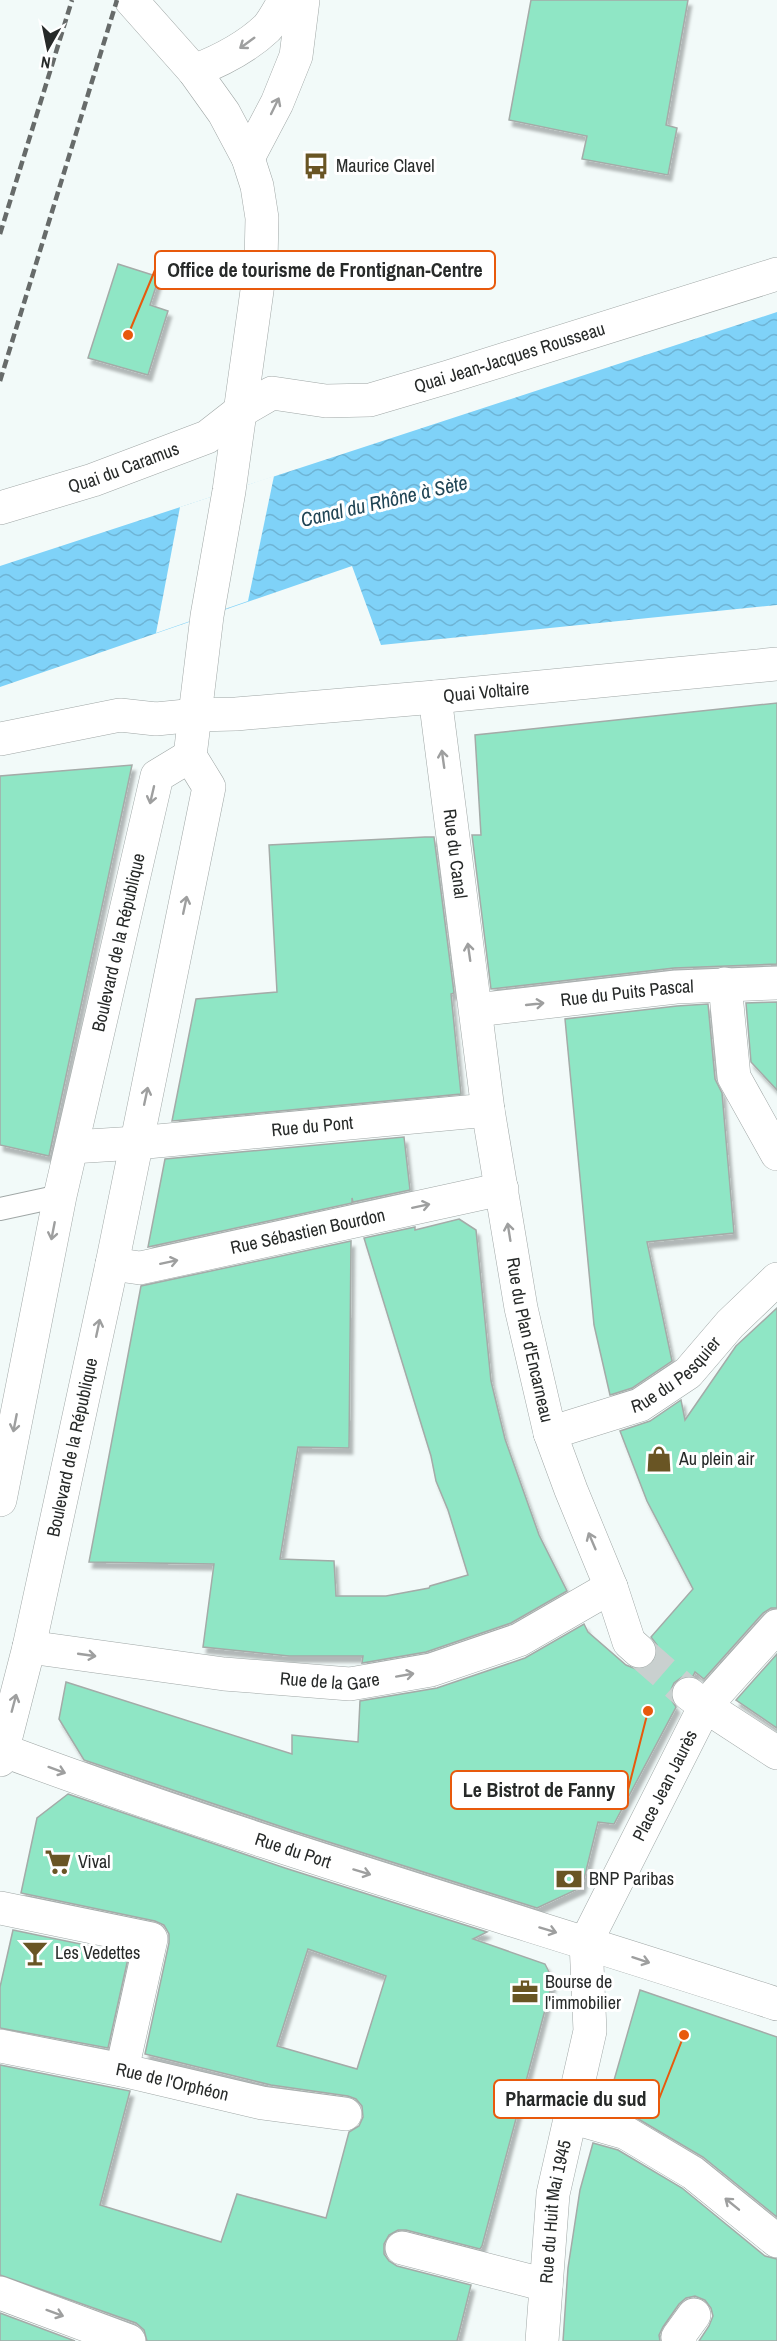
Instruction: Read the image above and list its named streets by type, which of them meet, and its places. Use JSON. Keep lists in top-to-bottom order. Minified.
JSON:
{"streets":{"street":["Quai Jean-Jacques Rousseau","Quai du Caramus","Quai Voltaire","Rue du Canal","Boulevard de la République","Rue du Puits Pascal","Rue du Pont","Rue Sébastien Bourdon","Rue du Plan d'Encarneau","Rue du Pesquier","Rue de la Gare","Place Jean Jaurès","Rue du Port","Rue de l'Orphéon","Rue du Huit Mai 1945"]},"crossings":[["Quai Jean-Jacques Rousseau","Quai du Caramus"],["Quai Voltaire","Rue du Canal"],["Rue du Canal","Rue du Puits Pascal"],["Rue du Canal","Rue du Plan d'Encarneau"],["Boulevard de la République","Rue du Pont"],["Boulevard de la République","Rue Sébastien Bourdon"],["Boulevard de la République","Rue de la Gare"],["Boulevard de la République","Rue du Port"],["Rue du Puits Pascal","Rue du Plan d'Encarneau"],["Rue du Pont","Rue du Plan d'Encarneau"],["Rue Sébastien Bourdon","Rue du Plan d'Encarneau"],["Rue du Plan d'Encarneau","Rue du Pesquier"],["Rue du Plan d'Encarneau","Rue de la Gare"],["Place Jean Jaurès","Rue du Port"],["Place Jean Jaurès","Rue du Huit Mai 1945"],["Rue du Port","Rue du Huit Mai 1945"]],"one_way":["Rue du Canal","Rue du Puits Pascal","Rue Sébastien Bourdon","Rue du Plan d'Encarneau","Rue de la Gare"],"water":["Canal du Rhône à Sète"],"places":{"bus stop":["Maurice Clavel"],"other":["Office de tourisme de Frontignan-Centre","Le Bistrot de Fanny","Pharmacie du sud"],"shop":["Au plein air"],"supermarket":["Vival"],"bank":["BNP Paribas"],"bar":["Les Vedettes"],"office":["Bourse de l'immobilier"]},"north":"bottom"}
